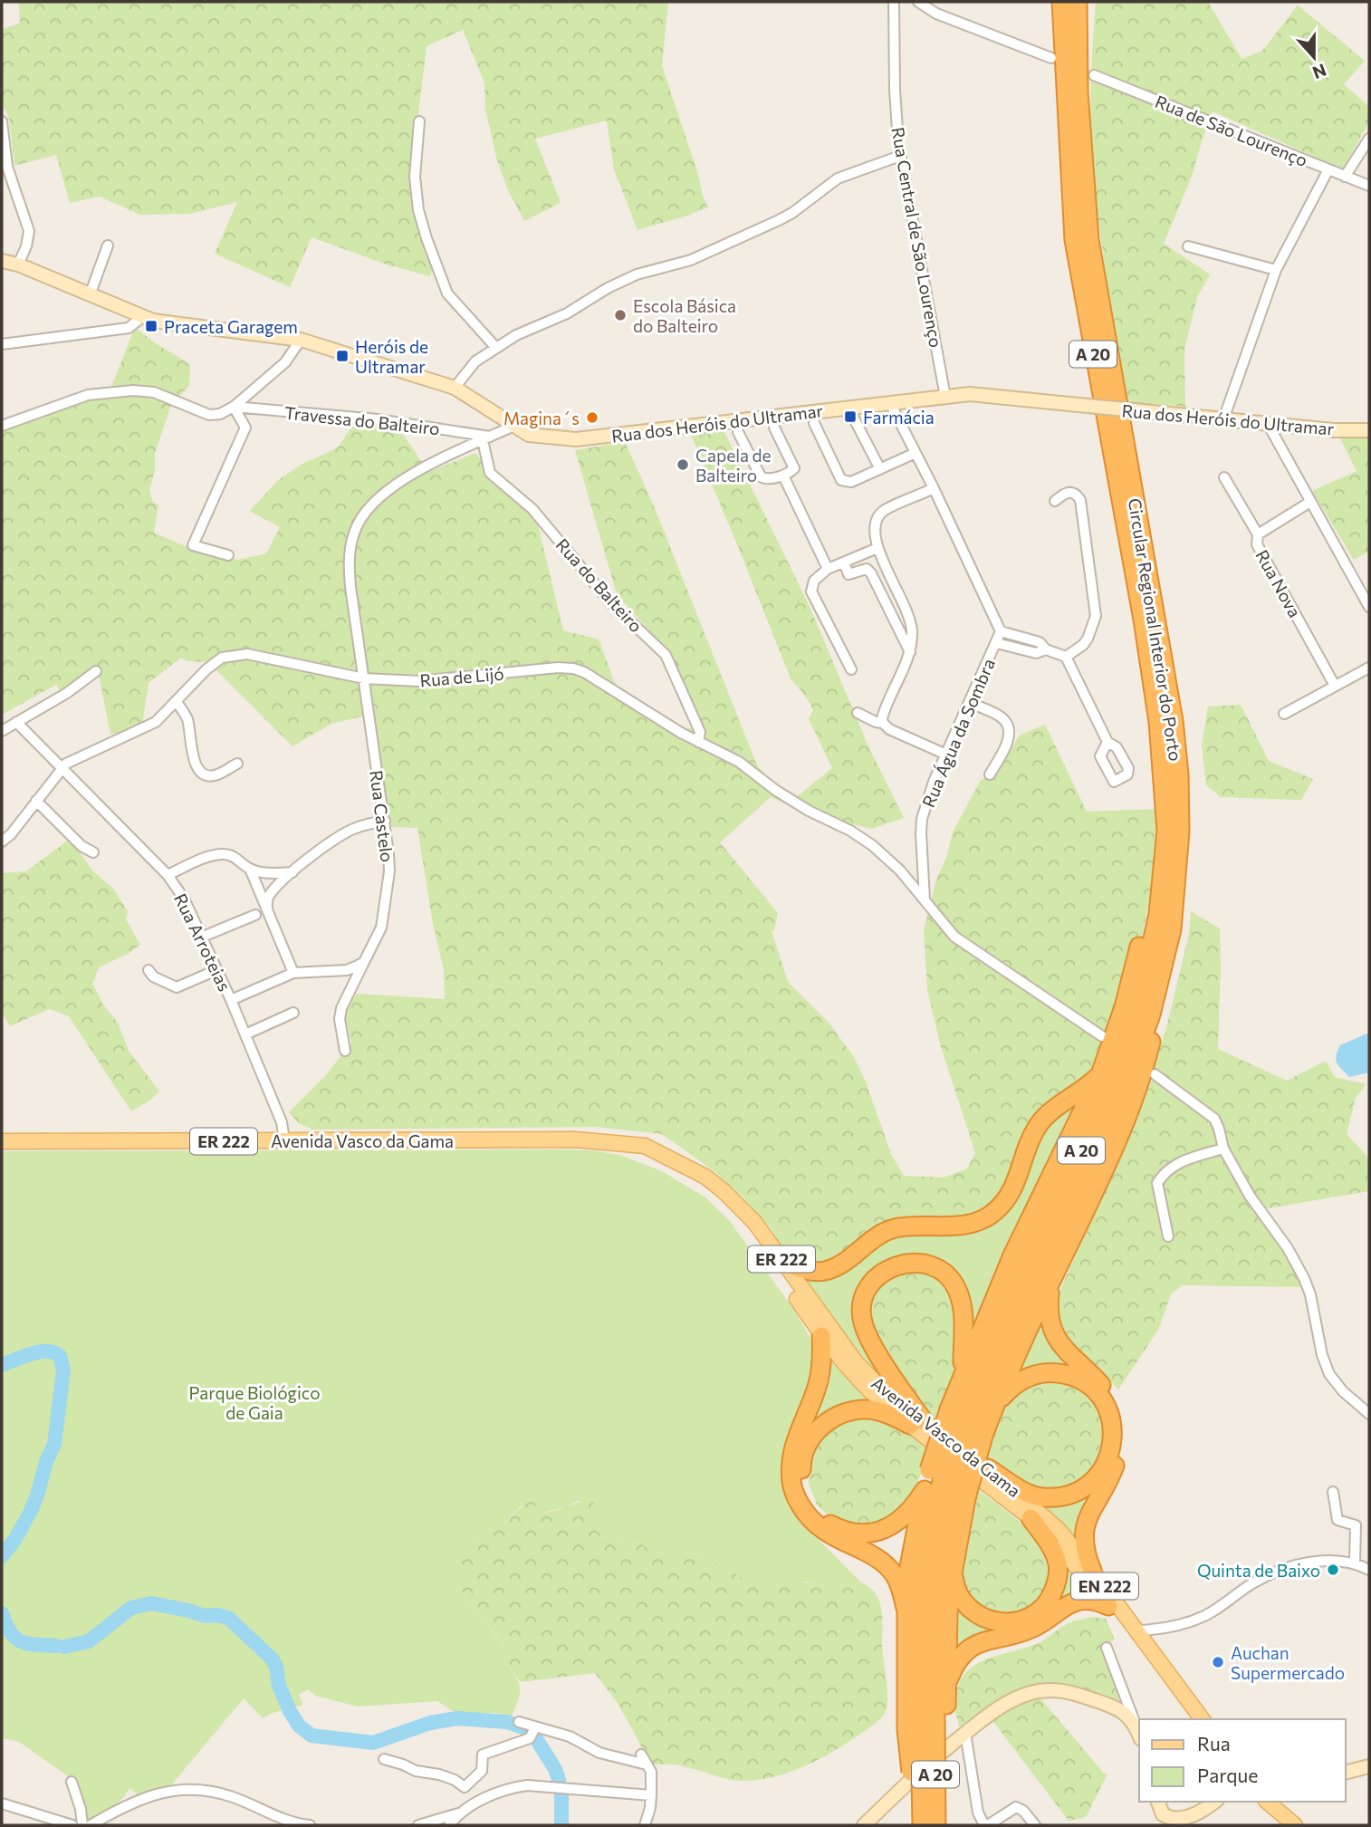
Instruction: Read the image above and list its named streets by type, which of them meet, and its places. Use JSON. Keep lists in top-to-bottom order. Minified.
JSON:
{"streets":{"highway":["A 20","Circular Regional Interior do Porto"],"main road":["Avenida Vasco da Gama","ER 222","EN 222"],"street":["Rua de São Lourenço","Rua Central de São Lourenço","Rua dos Heróis do Ultramar","Travessa do Balteiro","Rua Nova","Rua do Balteiro","Rua de Lijó","Rua Água da Sombra","Rua Castelo","Rua Arroteias"]},"crossings":[["Rua Central de São Lourenço","Rua dos Heróis do Ultramar"],["Rua dos Heróis do Ultramar","Rua Castelo"],["Travessa do Balteiro","Rua do Balteiro"],["Travessa do Balteiro","Rua Castelo"],["Rua do Balteiro","Rua de Lijó"],["Rua do Balteiro","Rua Castelo"],["Rua de Lijó","Rua Água da Sombra"],["Rua de Lijó","Rua Castelo"],["Rua de Lijó","Rua Arroteias"],["Rua Arroteias","Avenida Vasco da Gama"]],"parks":["Parque Biológico de Gaia"],"places":{"other":["Escola Básica do Balteiro","Magina´s","Capela de Balteiro","Quinta de Baixo","Auchan Supermercado"],"transit":["Praceta Garagem","Heróis de Ultramar","Farmácia"]},"legend":["Rua","Parque"],"north":"bottom"}
